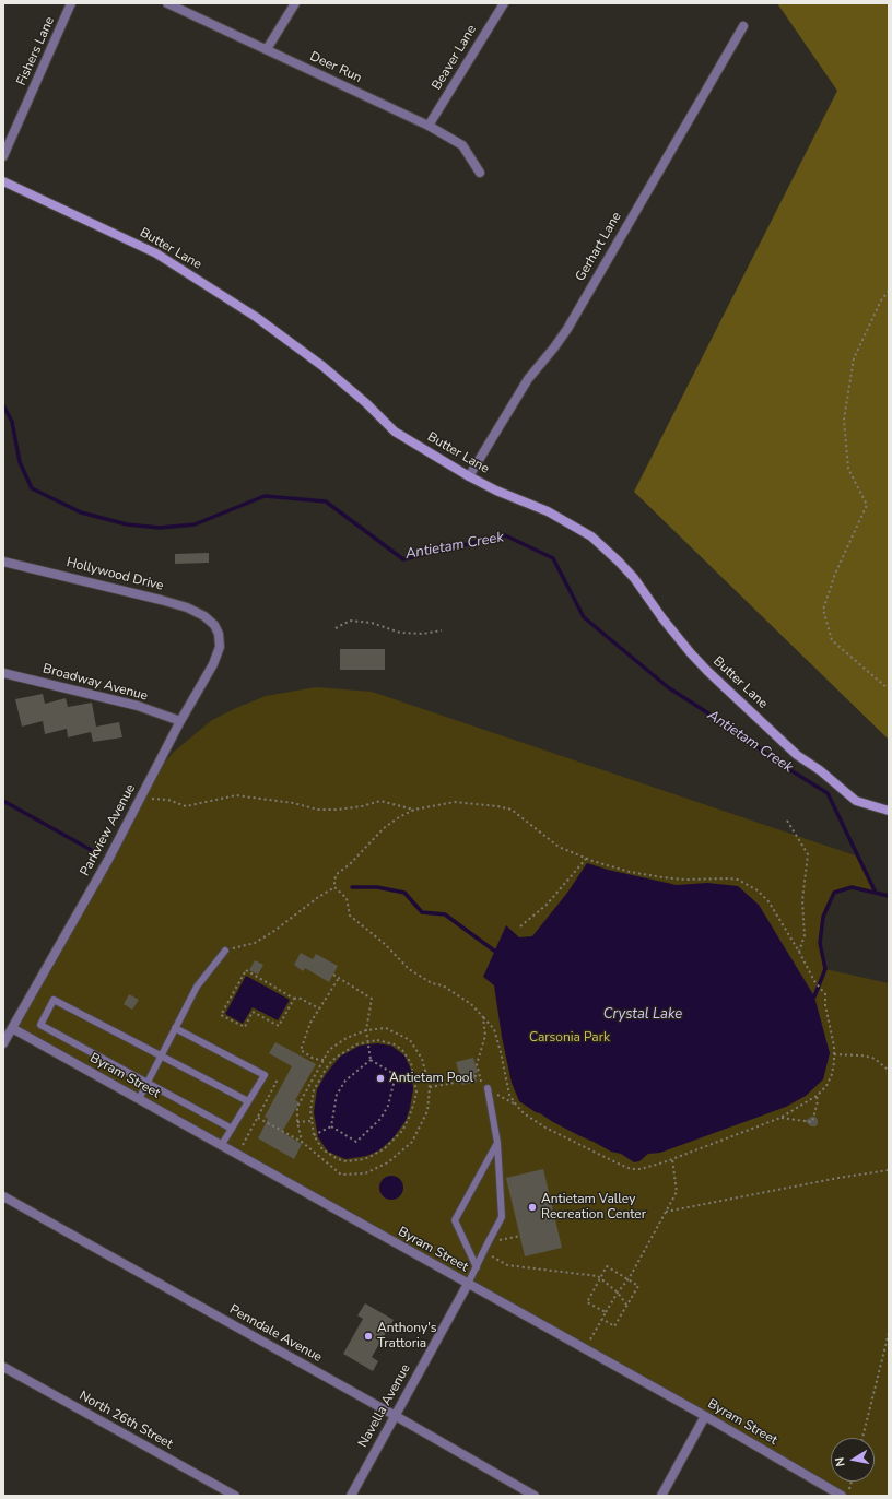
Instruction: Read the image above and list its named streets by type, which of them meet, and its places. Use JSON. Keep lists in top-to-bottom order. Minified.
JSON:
{"streets":{"street":["Fishers Lane","Beaver Lane","Deer Run","Gerhart Lane","Butter Lane","Hollywood Drive","Broadway Avenue","Parkview Avenue","Byram Street","Penndale Avenue","Navella Avenue","North 26th Street"]},"crossings":[["Beaver Lane","Deer Run"],["Gerhart Lane","Butter Lane"],["Hollywood Drive","Parkview Avenue"],["Broadway Avenue","Parkview Avenue"],["Parkview Avenue","Byram Street"],["Byram Street","Navella Avenue"],["Penndale Avenue","Navella Avenue"]],"water":["Antietam Creek","Crystal Lake"],"parks":["Carsonia Park"],"places":["Antietam Pool","Antietam Valley Recreation Center","Anthony's Trattoria"],"north":"left"}
